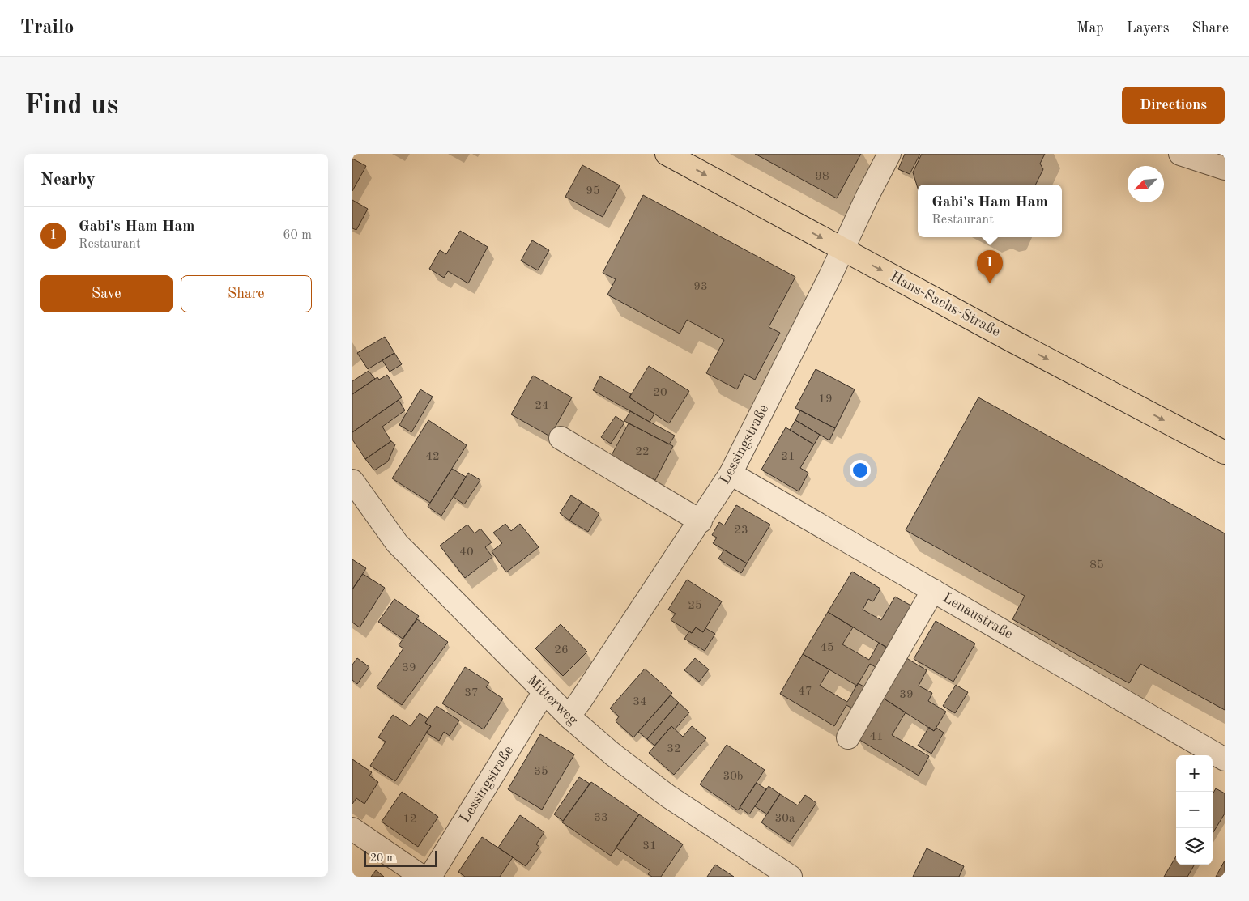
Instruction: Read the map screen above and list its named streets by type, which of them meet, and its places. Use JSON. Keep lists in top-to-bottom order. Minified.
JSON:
{"streets":{"main road":["Hans-Sachs-Straße"],"street":["Lessingstraße","Lenaustraße","Mitterweg"]},"crossings":[["Hans-Sachs-Straße","Lessingstraße"],["Lessingstraße","Lenaustraße"],["Lessingstraße","Mitterweg"]],"one_way":["Hans-Sachs-Straße"],"house_numbers":["98","95","93","20","19","24","22","42","21","23","40","85","25","45","26","39","47","37","39","34","41","32","35","30b","33","30a","12","31"],"scale_bar":"20 m","north":"bottom left","page":{"header":"Trailo","nav":["Map","Layers","Share"],"buttons":["Directions",["Save","Share"]],"title":"Find us","heading":"Nearby","popup":["Gabi's Ham Ham","Restaurant"],"list":[{"mark":"1","name":"Gabi's Ham Ham","note":"Restaurant","value":"60 m"}],"pins":"1","map_buttons":["+","−"],"scale":"20 m"}}
